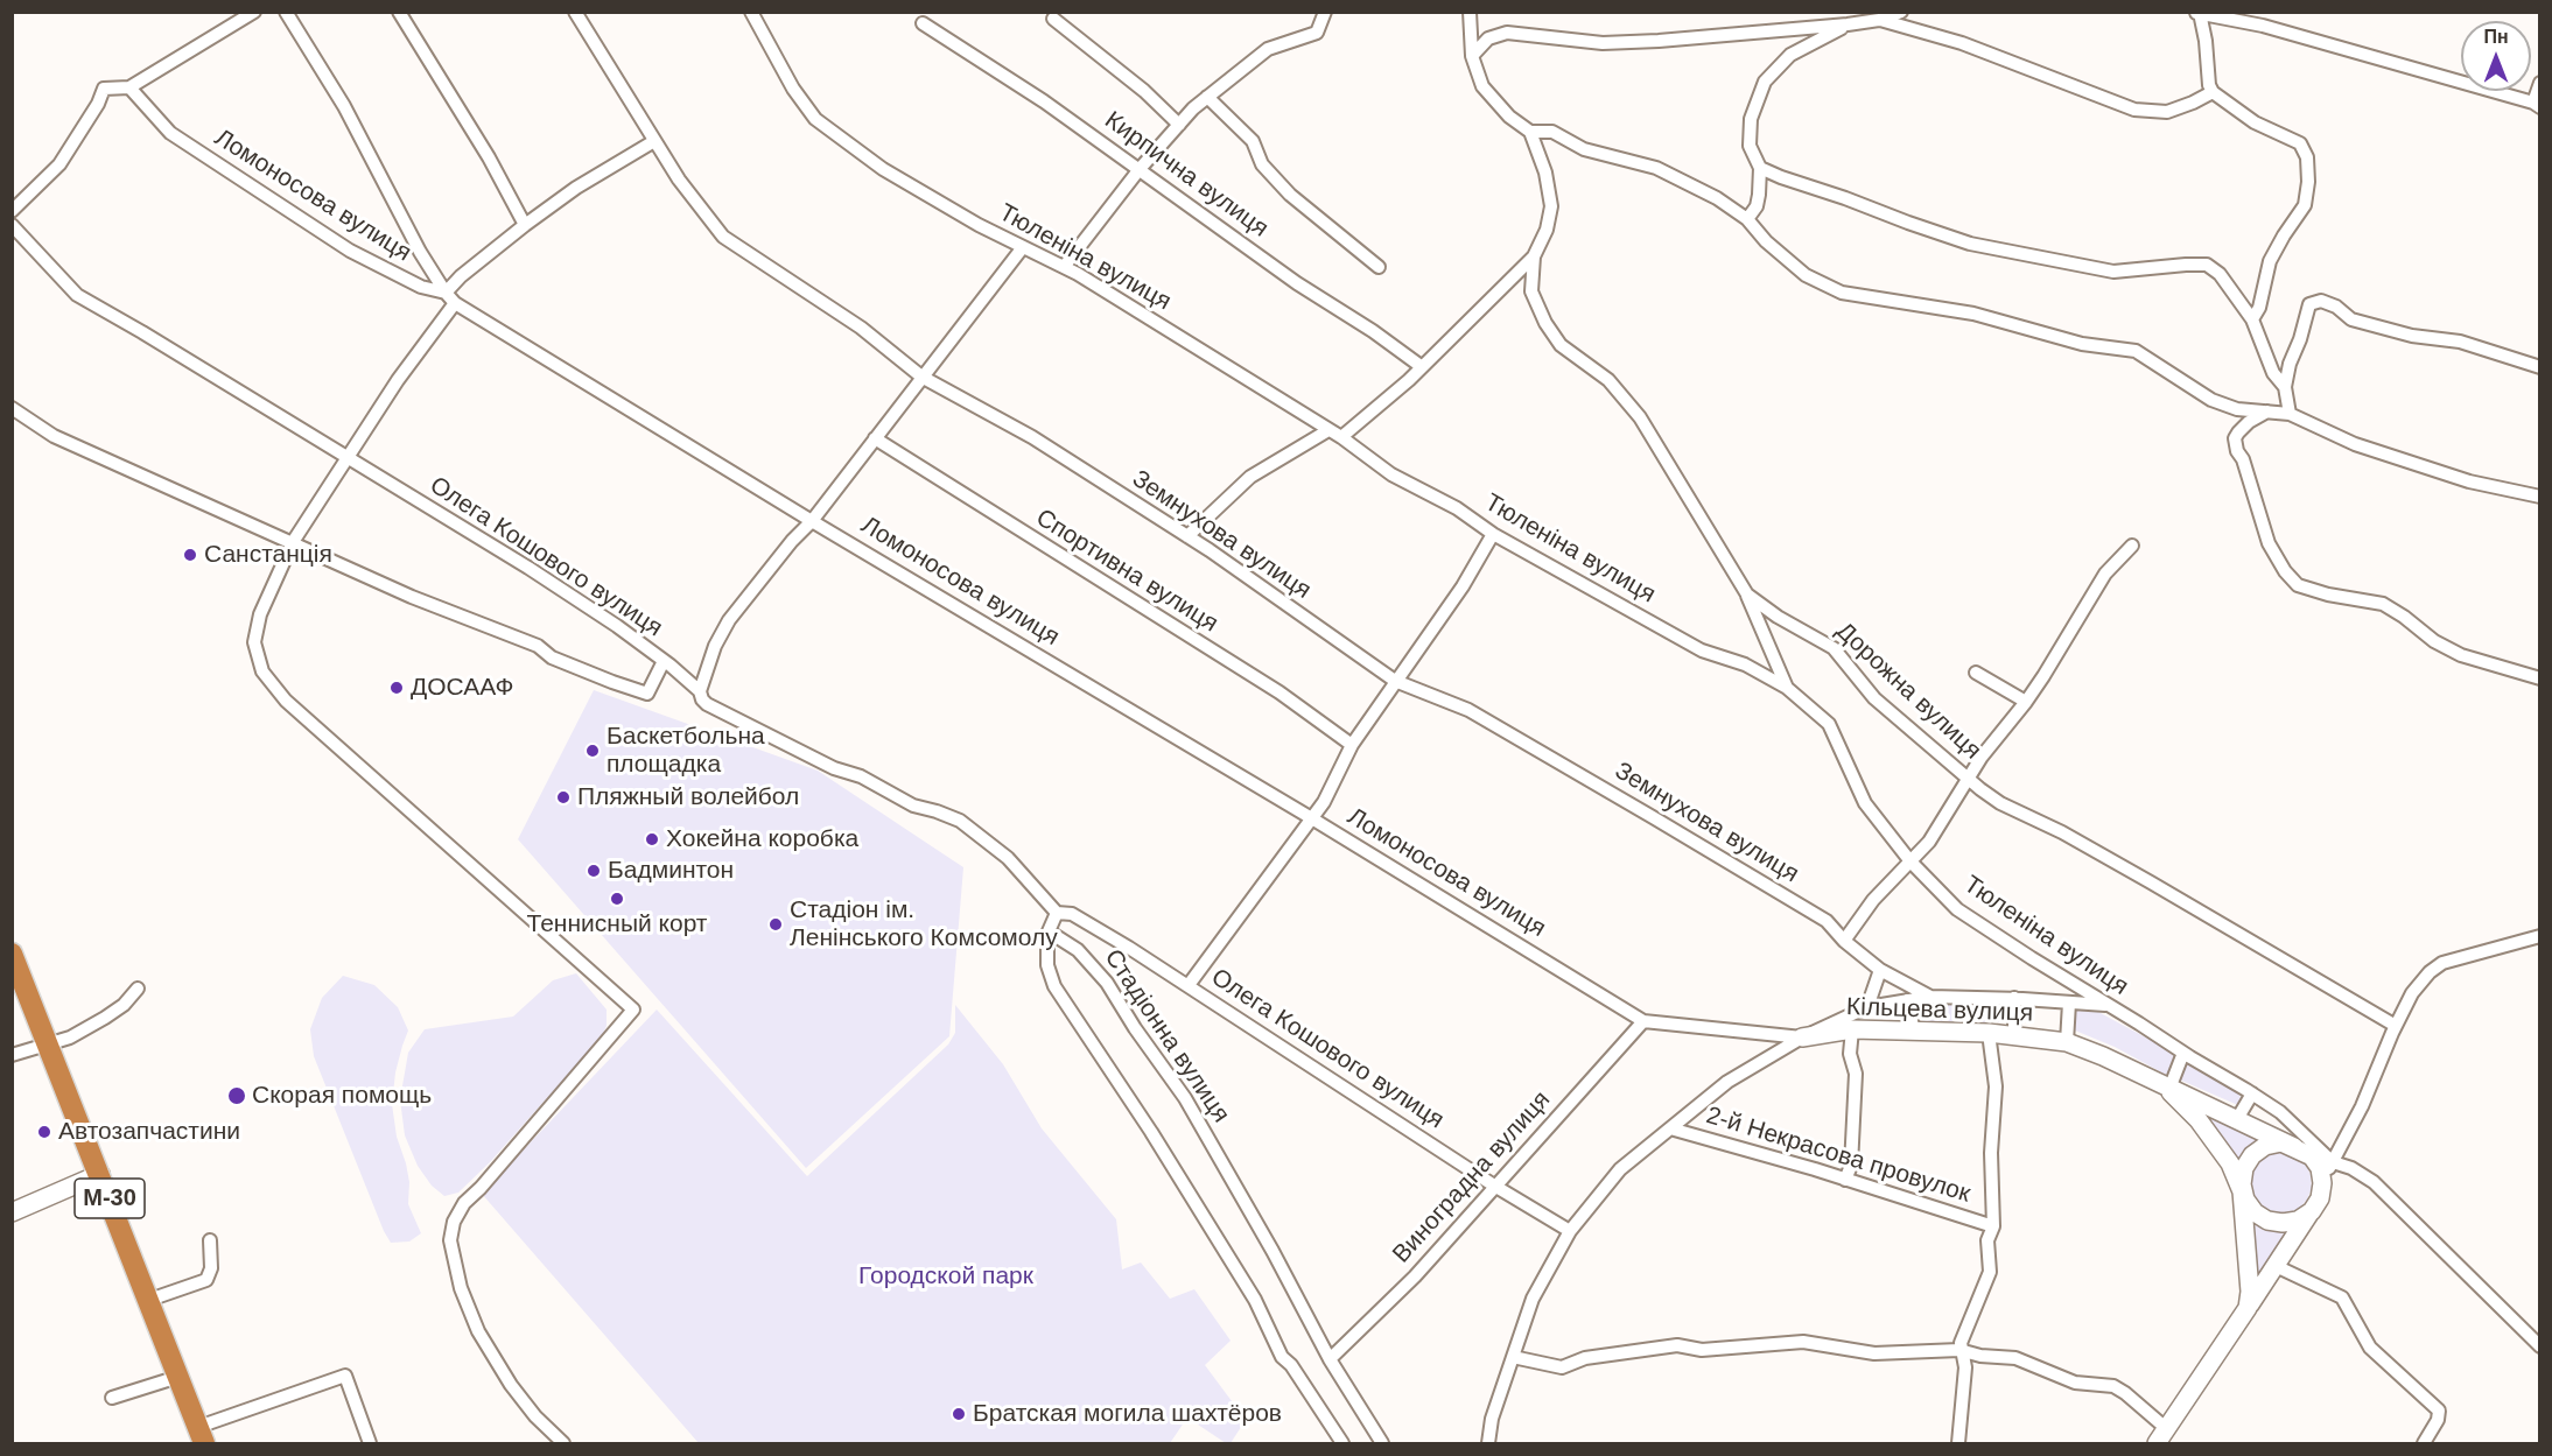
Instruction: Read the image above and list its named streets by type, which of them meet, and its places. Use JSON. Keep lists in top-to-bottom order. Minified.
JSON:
{"streets":{"highway":["М-30"],"street":["Кирпична вулиця","Ломоносова вулиця","Тюленіна вулиця","Земнухова вулиця","Олега Кошового вулиця","Спортивна вулиця","Дорожна вулиця","Кільцева вулиця","Стадіонна вулиця","2-й Некрасова провулок","Виноградна вулиця"]},"crossings":[["Ломоносова вулиця","Кільцева вулиця"],["Ломоносова вулиця","Виноградна вулиця"],["Олега Кошового вулиця","Кільцева вулиця"],["Олега Кошового вулиця","Виноградна вулиця"],["Кільцева вулиця","2-й Некрасова провулок"],["Стадіонна вулиця","Виноградна вулиця"]],"parks":["Городской парк"],"places":["Санстанція","ДОСААФ","Баскетбольна площадка","Пляжный волейбол","Хокейна коробка","Бадминтон","Теннисный корт","Стадіон ім. Ленінського Комсомолу","Скорая помощь","Автозапчастини","Братская могила шахтёров"],"north":"top"}
